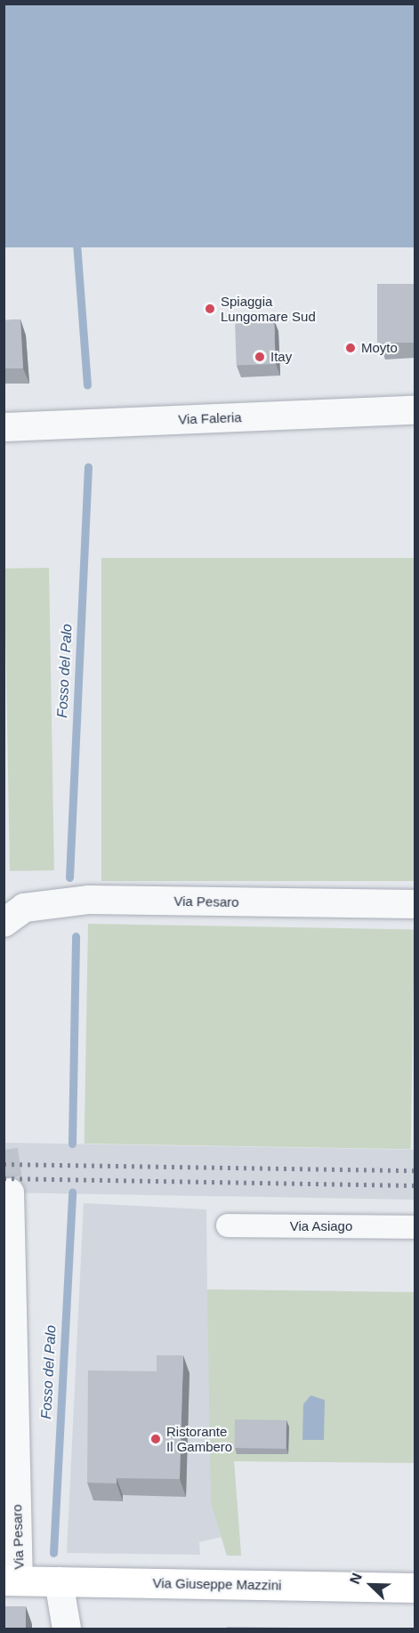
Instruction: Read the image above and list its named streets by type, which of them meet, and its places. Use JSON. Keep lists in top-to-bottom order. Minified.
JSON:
{"streets":{"main road":["Via Giuseppe Mazzini"],"street":["Via Faleria","Via Pesaro","Via Asiago"]},"crossings":[["Via Pesaro","Via Giuseppe Mazzini"]],"water":["Fosso del Palo"],"places":["Spiaggia Lungomare Sud","Moyto","Itay","Ristorante Il Gambero"],"north":"top left"}
